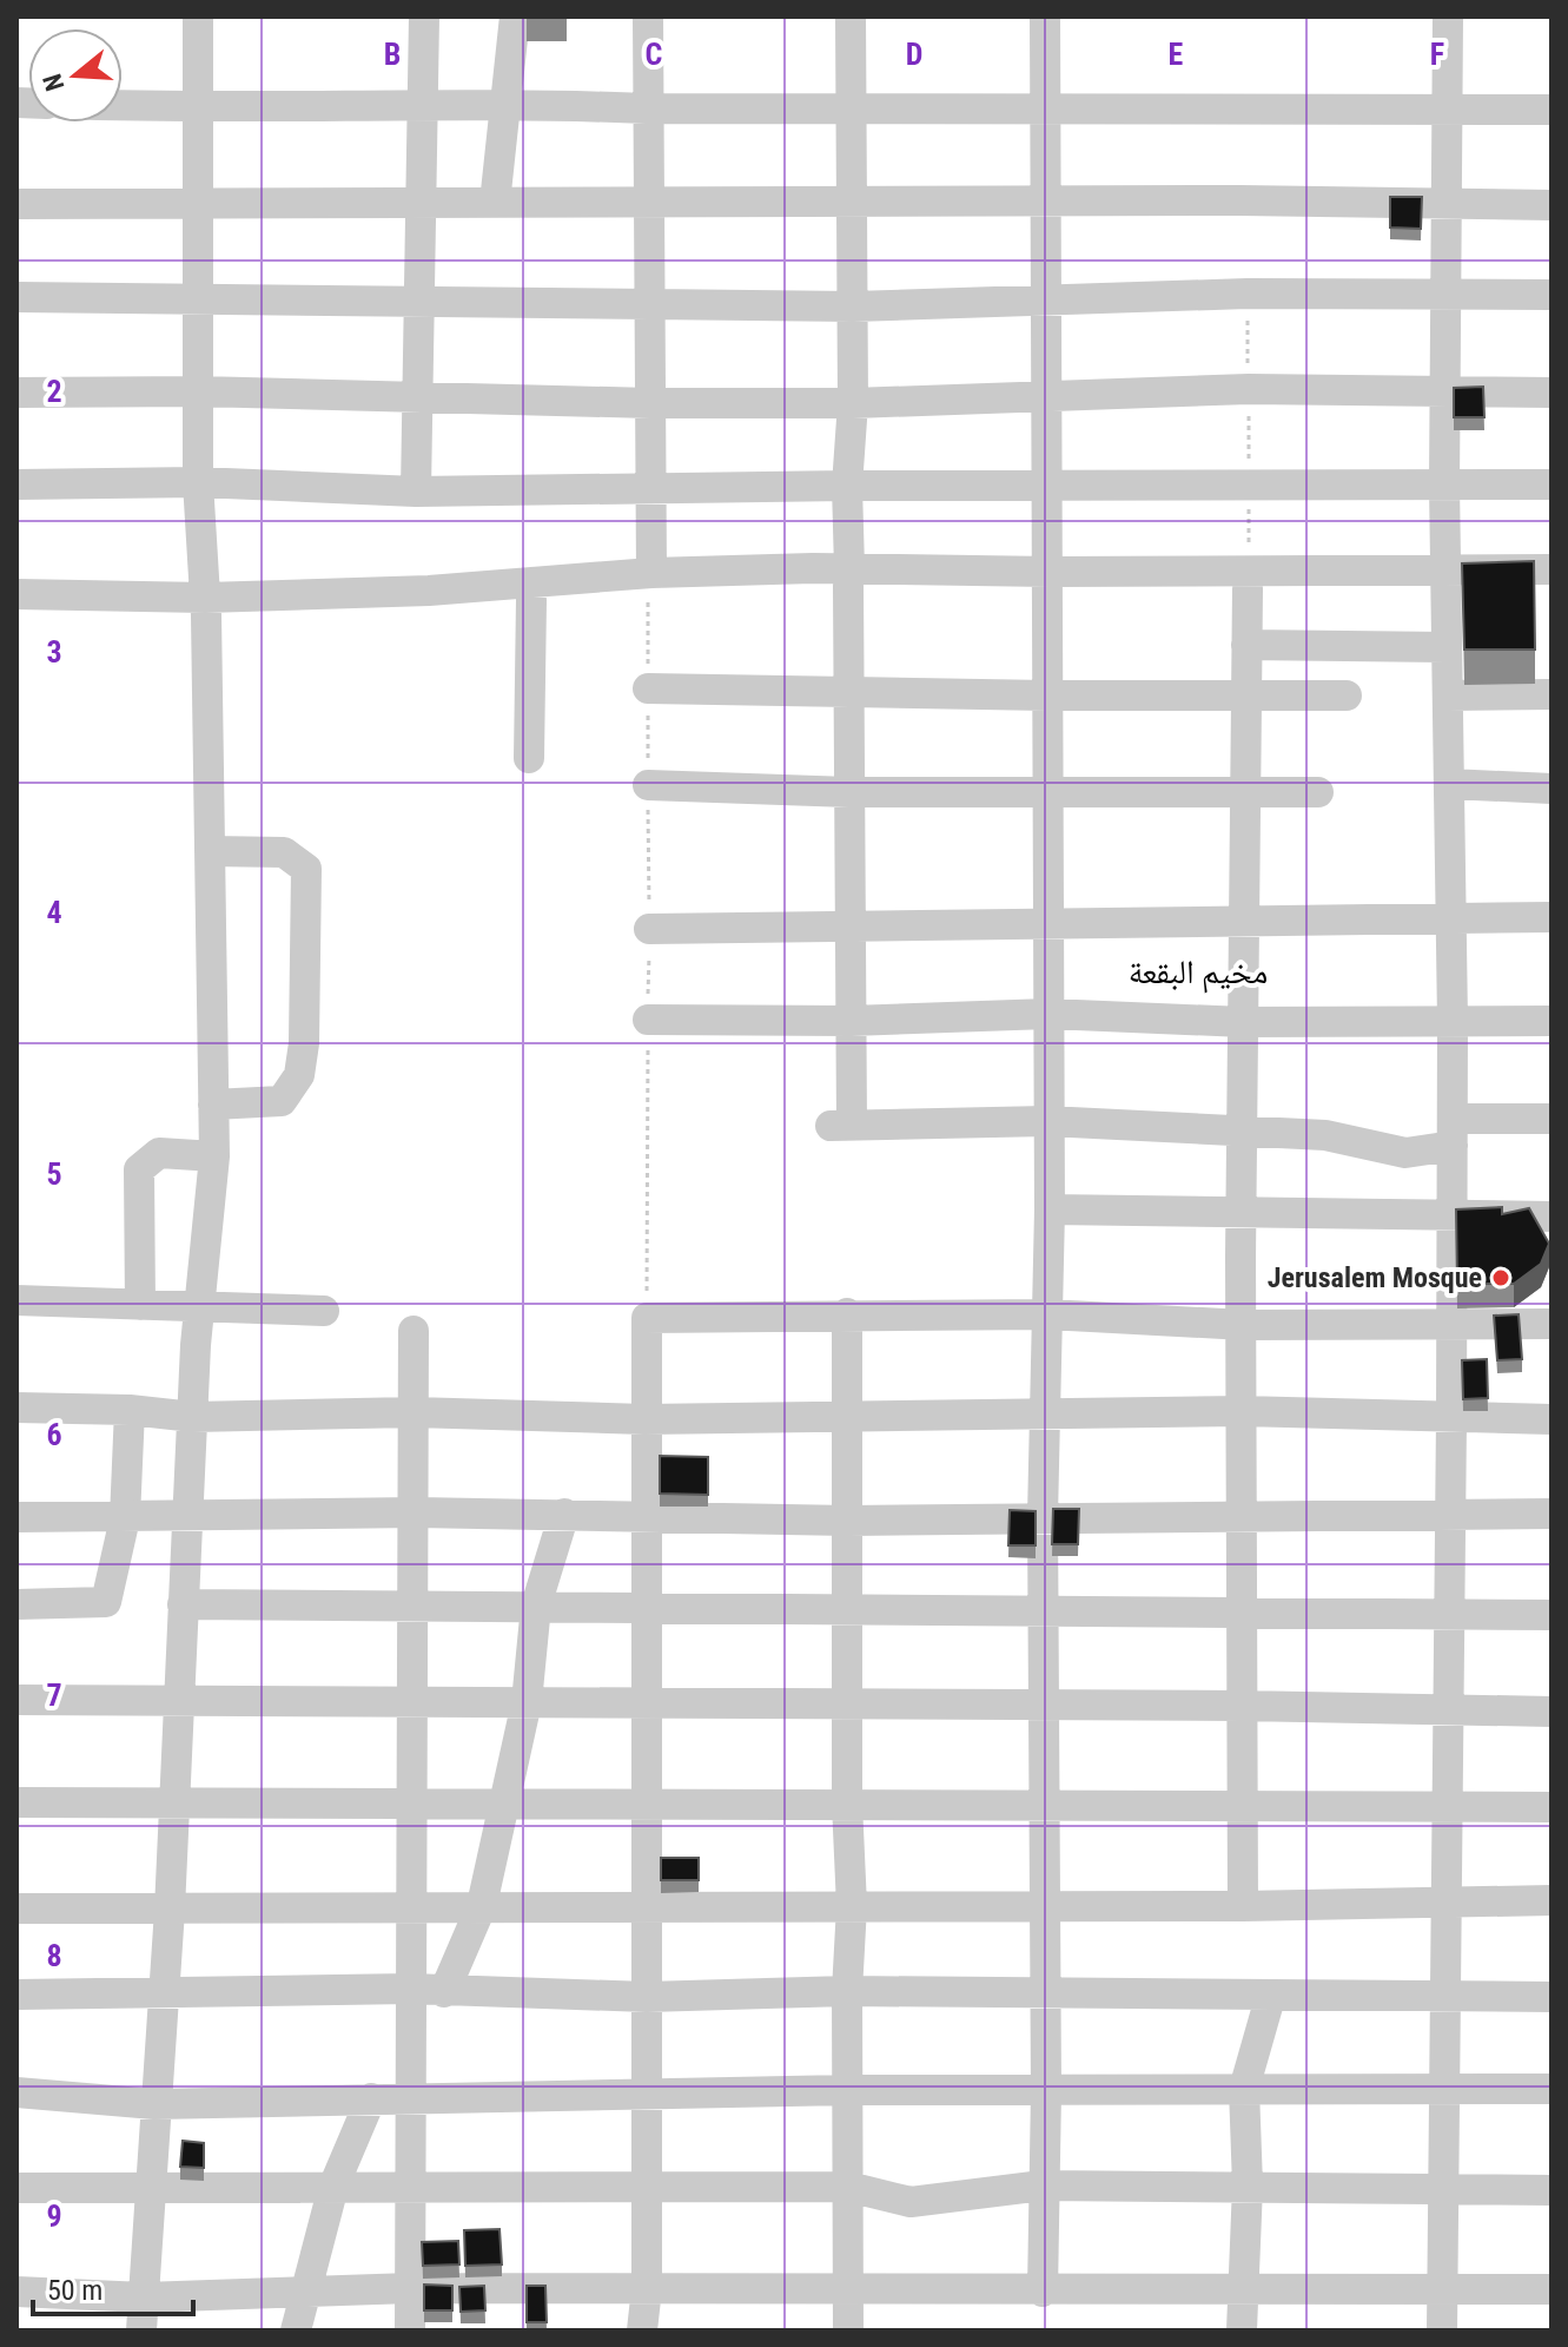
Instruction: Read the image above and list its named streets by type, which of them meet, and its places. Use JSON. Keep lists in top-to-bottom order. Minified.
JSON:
{"districts":["مخيم البقعة"],"places":["Jerusalem Mosque"],"scale_bar":"50 m","north":"left","grid":{"columns":["B","C","D","E","F"],"rows":["2","3","4","5","6","7","8","9"]}}
